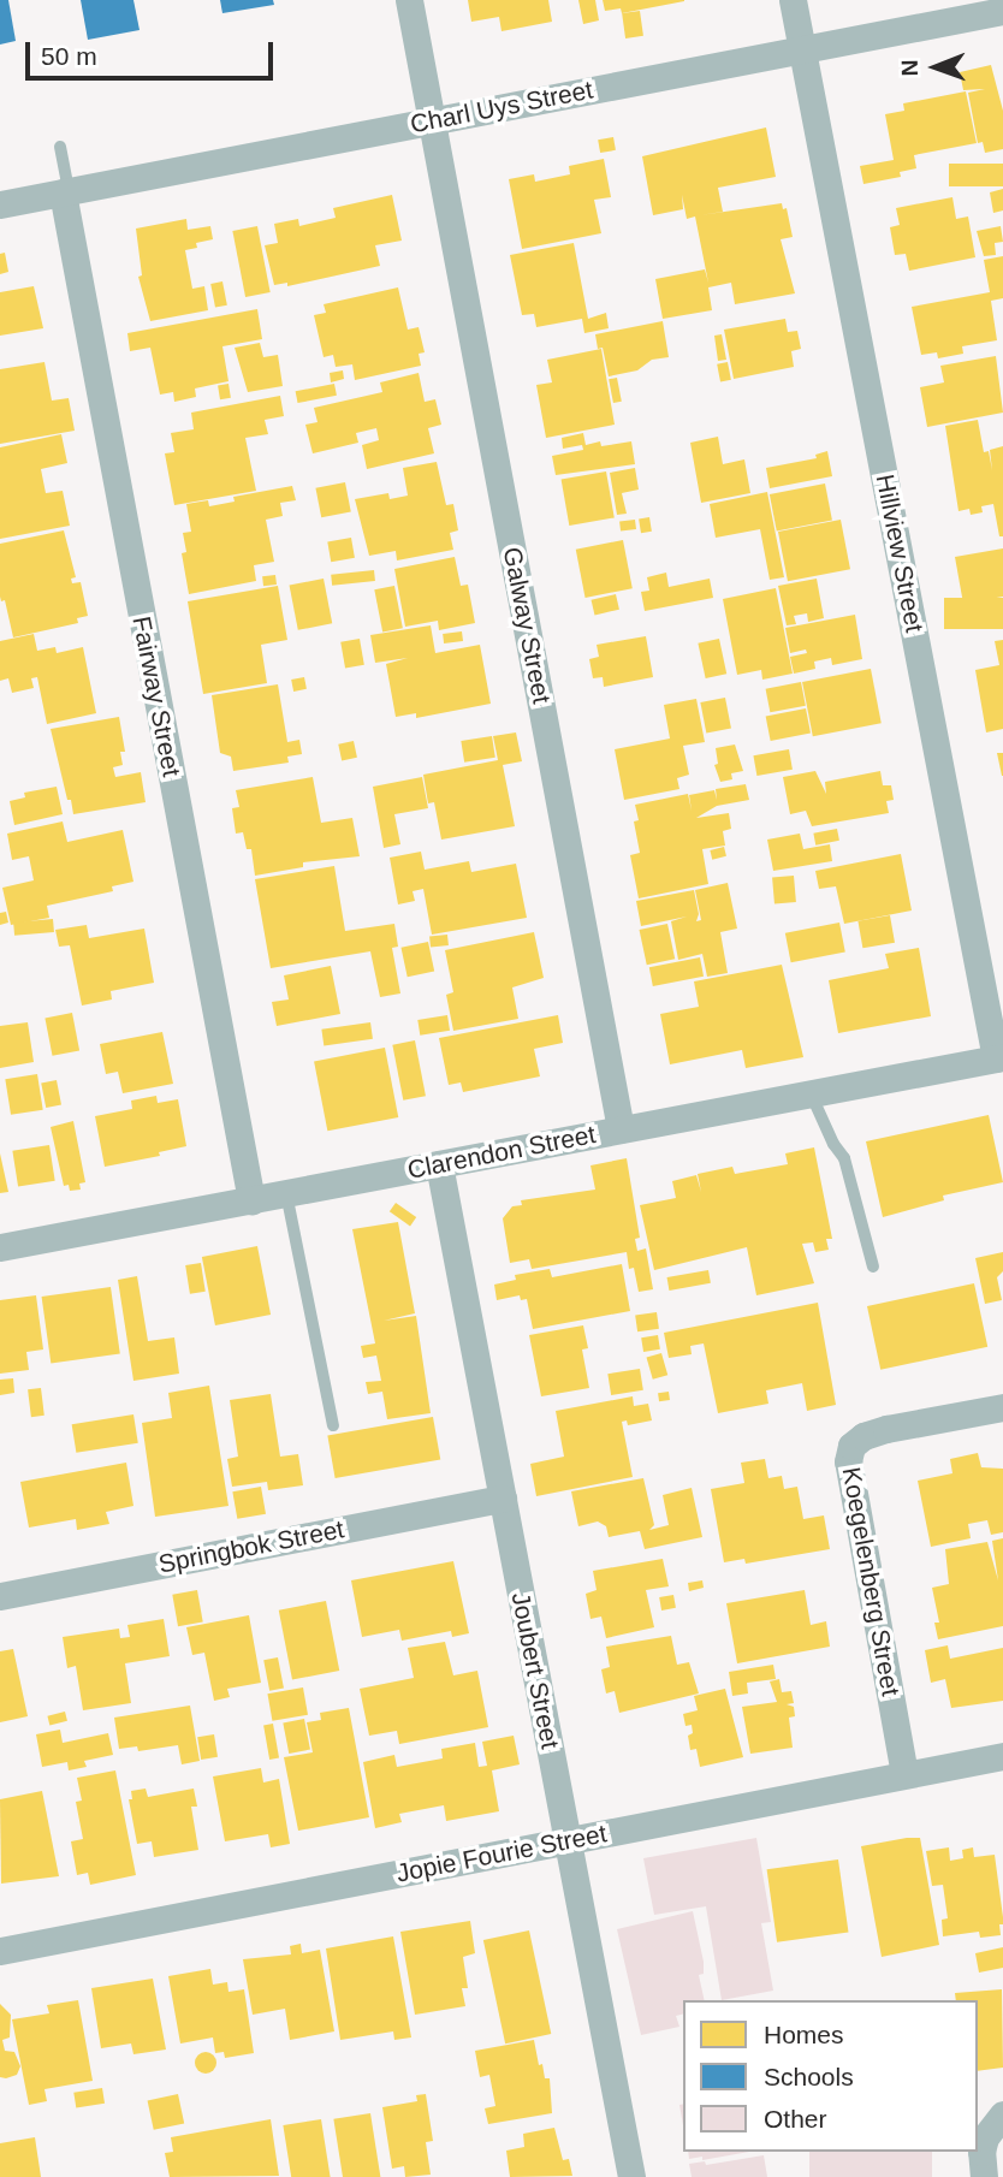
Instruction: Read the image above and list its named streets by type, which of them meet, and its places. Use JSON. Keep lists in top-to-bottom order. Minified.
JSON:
{"streets":{"street":["Charl Uys Street","Hillview Street","Galway Street","Fairway Street","Clarendon Street","Springbok Street","Koegelenberg Street","Joubert Street","Jopie Fourie Street"]},"crossings":[["Charl Uys Street","Hillview Street"],["Charl Uys Street","Galway Street"],["Charl Uys Street","Fairway Street"],["Hillview Street","Clarendon Street"],["Galway Street","Clarendon Street"],["Fairway Street","Clarendon Street"],["Clarendon Street","Joubert Street"],["Springbok Street","Joubert Street"],["Koegelenberg Street","Jopie Fourie Street"],["Joubert Street","Jopie Fourie Street"]],"legend":["Homes","Schools","Other"],"scale_bar":"50 m","north":"left"}
